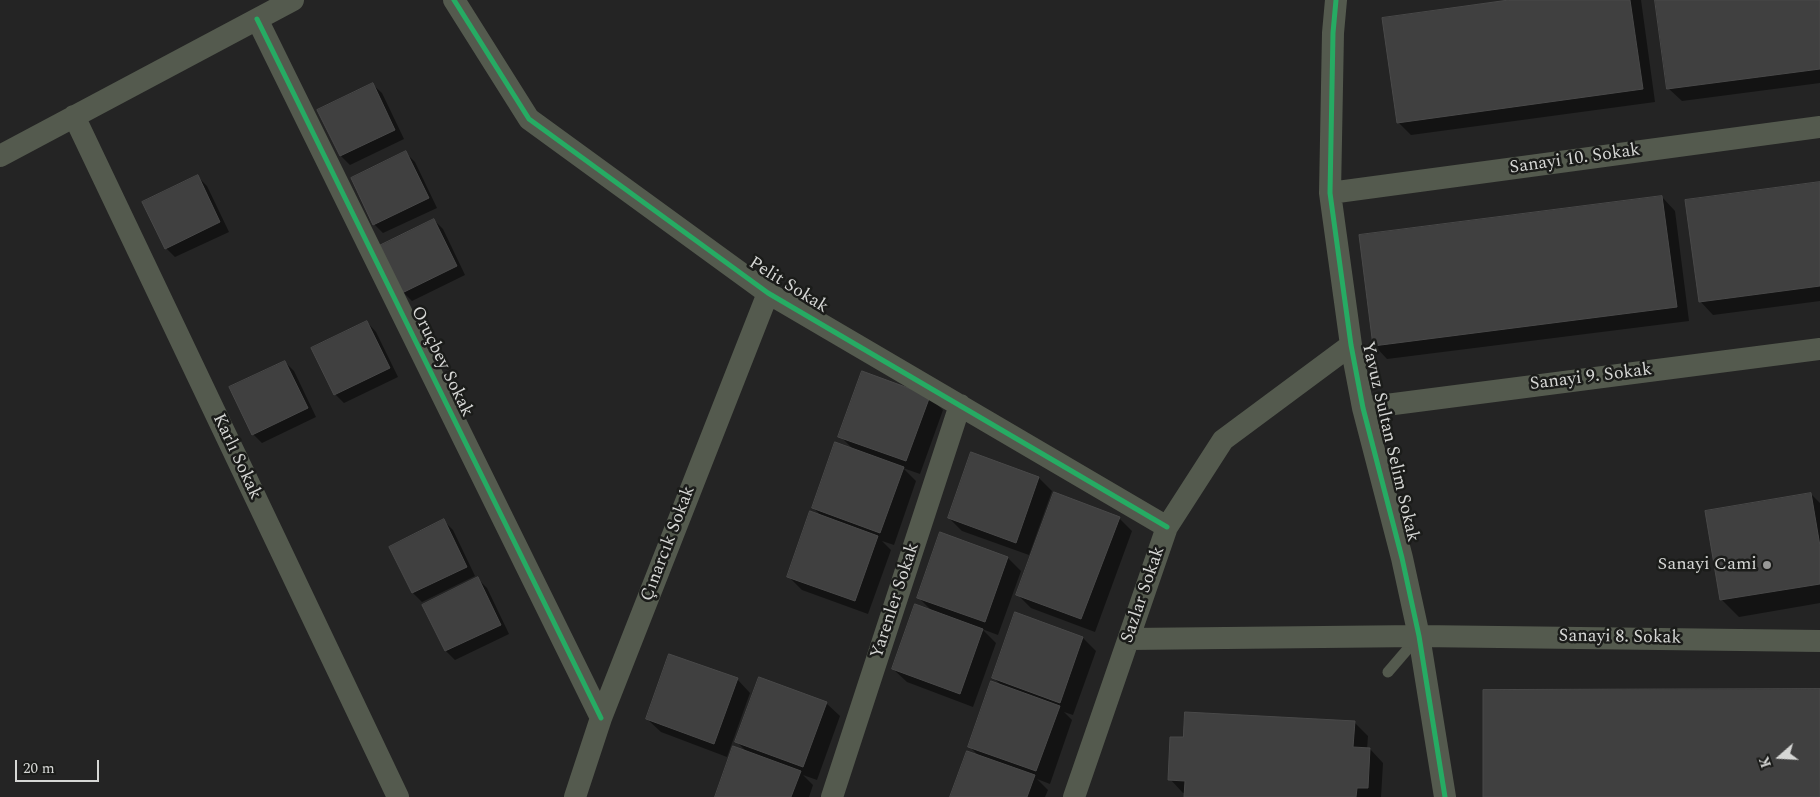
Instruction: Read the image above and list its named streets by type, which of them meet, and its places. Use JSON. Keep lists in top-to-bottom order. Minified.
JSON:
{"streets":{"street":["Sanayi 10. Sokak","Pelit Sokak","Oruçbey Sokak","Sanayi 9. Sokak","Yavuz Sultan Selim Sokak","Karlı Sokak","Çınarcık Sokak","Sazlar Sokak","Yarenler Sokak","Sanayi 8. Sokak"]},"crossings":[["Sanayi 10. Sokak","Yavuz Sultan Selim Sokak"],["Pelit Sokak","Çınarcık Sokak"],["Pelit Sokak","Sazlar Sokak"],["Pelit Sokak","Yarenler Sokak"],["Oruçbey Sokak","Çınarcık Sokak"],["Sanayi 9. Sokak","Yavuz Sultan Selim Sokak"],["Yavuz Sultan Selim Sokak","Sazlar Sokak"],["Yavuz Sultan Selim Sokak","Sanayi 8. Sokak"],["Sazlar Sokak","Sanayi 8. Sokak"]],"places":["Sanayi Cami"],"scale_bar":"20 m","north":"left"}
